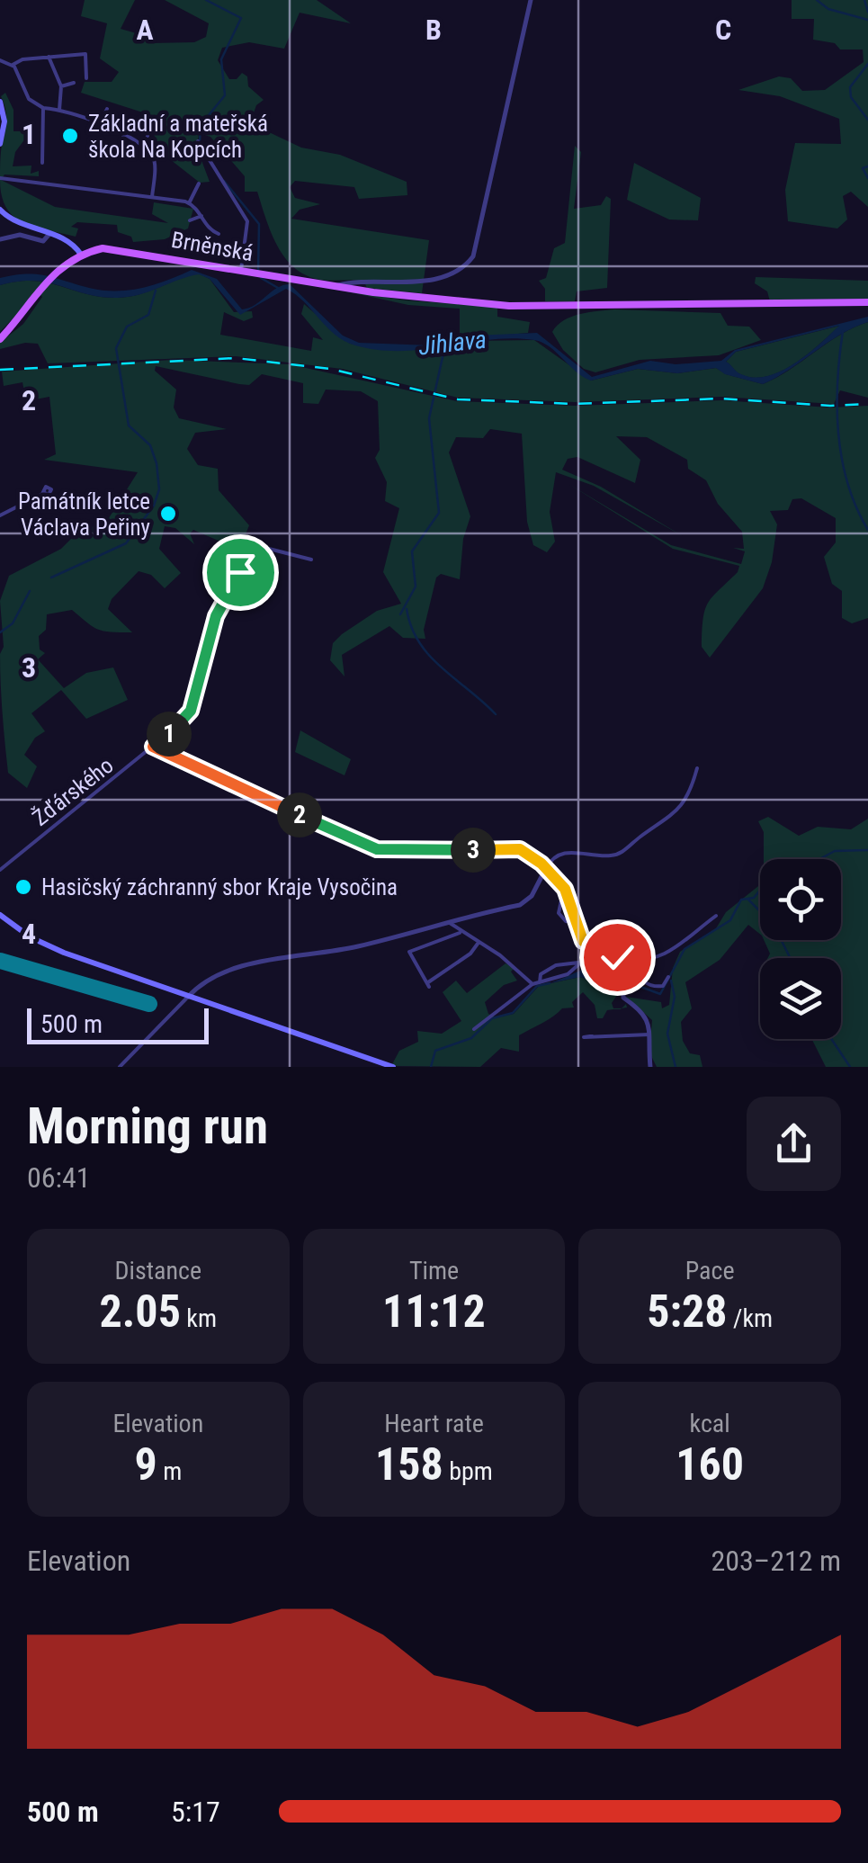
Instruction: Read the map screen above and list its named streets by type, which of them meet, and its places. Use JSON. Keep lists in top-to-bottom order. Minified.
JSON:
{"streets":{"main road":["Brněnská"],"street":["Žďárského"]},"water":["Jihlava"],"places":["Základní a mateřská škola Na Kopcích","Památník letce Václava Peřiny","Hasičský záchranný sbor Kraje Vysočina"],"scale_bar":"500 m","page":{"pins":["1","2","3"],"scale":"500 m","heading":["Morning run","06:41"],"stats":[["Distance","2.05 km"],["Time","11:12"],["Pace","5:28 /km"],["Elevation","9 m"],["Heart rate","158 bpm"],["kcal","160"]],"chart":["Elevation","203–212 m"],"list":[{"name":"500 m","note":"5:17"}]},"grid":{"columns":["A","B","C"],"rows":["1","2","3","4"]}}
